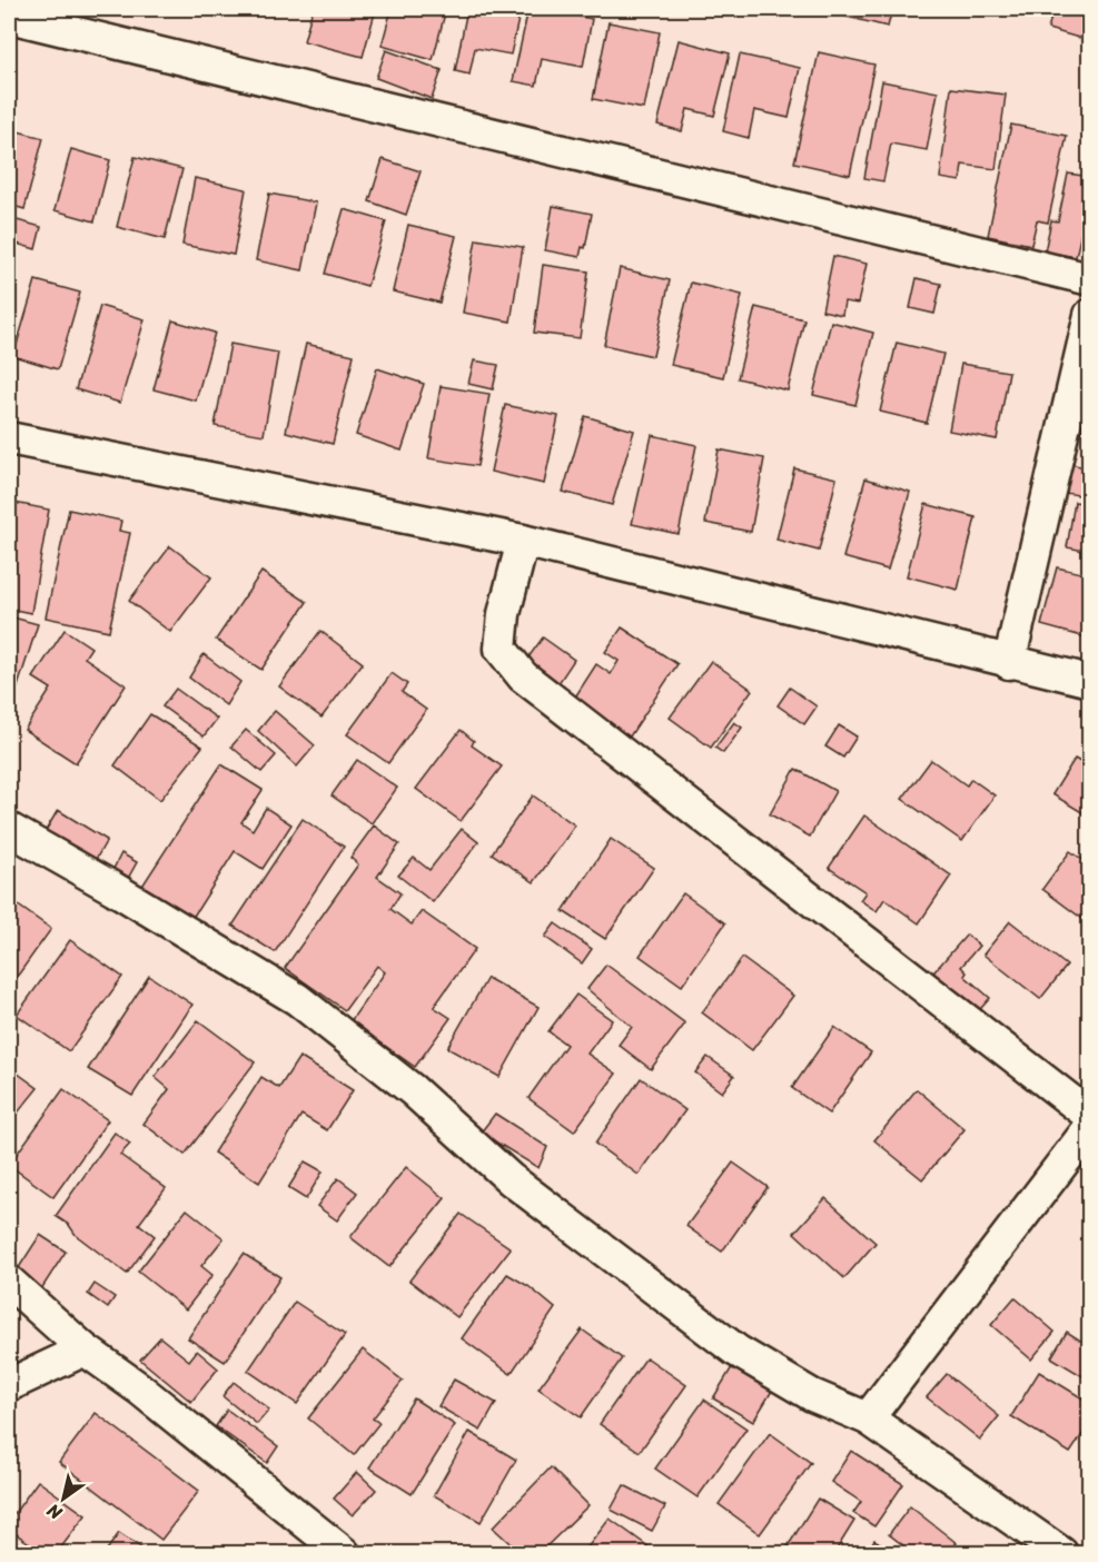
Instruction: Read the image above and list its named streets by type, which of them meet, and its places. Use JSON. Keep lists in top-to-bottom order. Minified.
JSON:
{"north":"bottom left"}
